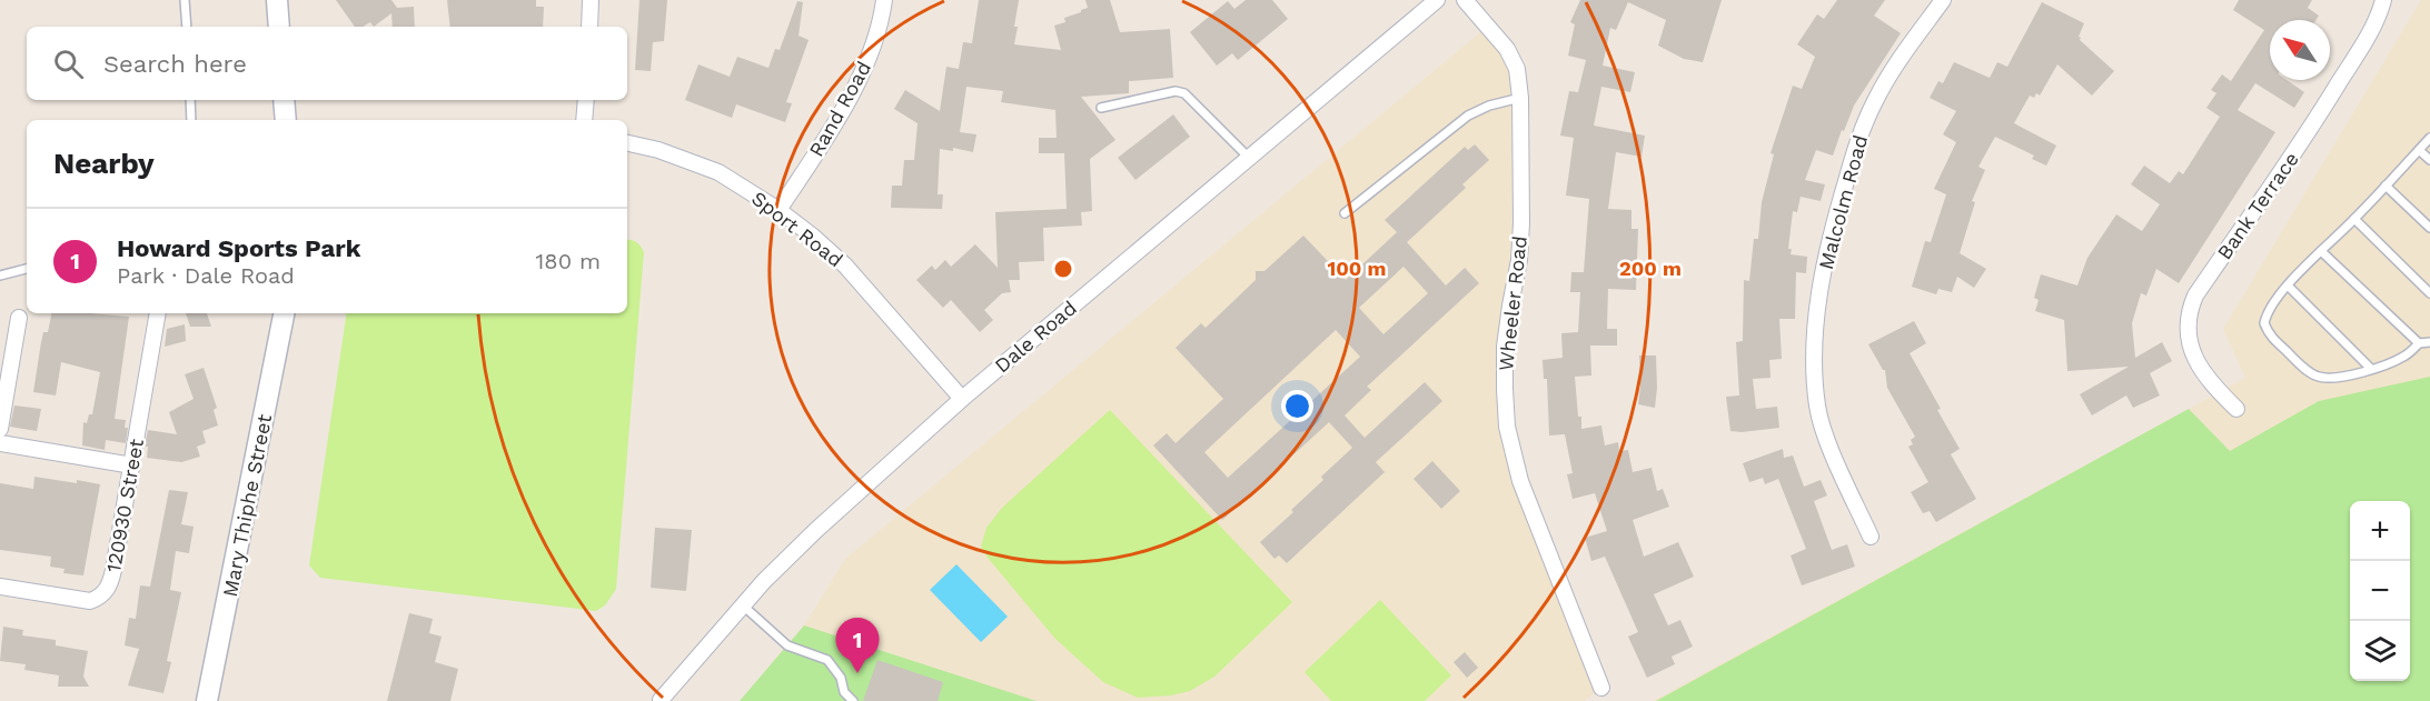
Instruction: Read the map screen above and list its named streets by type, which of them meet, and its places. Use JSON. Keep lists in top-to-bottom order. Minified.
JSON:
{"streets":{"street":["Rand Road","Malcolm Road","Bank Terrace","Sport Road","Wheeler Road","Dale Road","120930 Street","Mary Thiphe Street"]},"crossings":[["Rand Road","Sport Road"],["Sport Road","Dale Road"]],"north":"top left","page":{"search":"Search here","heading":"Nearby","list":[{"mark":"1","name":"Howard Sports Park","note":"Park · Dale Road","value":"180 m"}],"map_buttons":["+","−"],"pins":"1"},"rings":["100 m","200 m"]}
